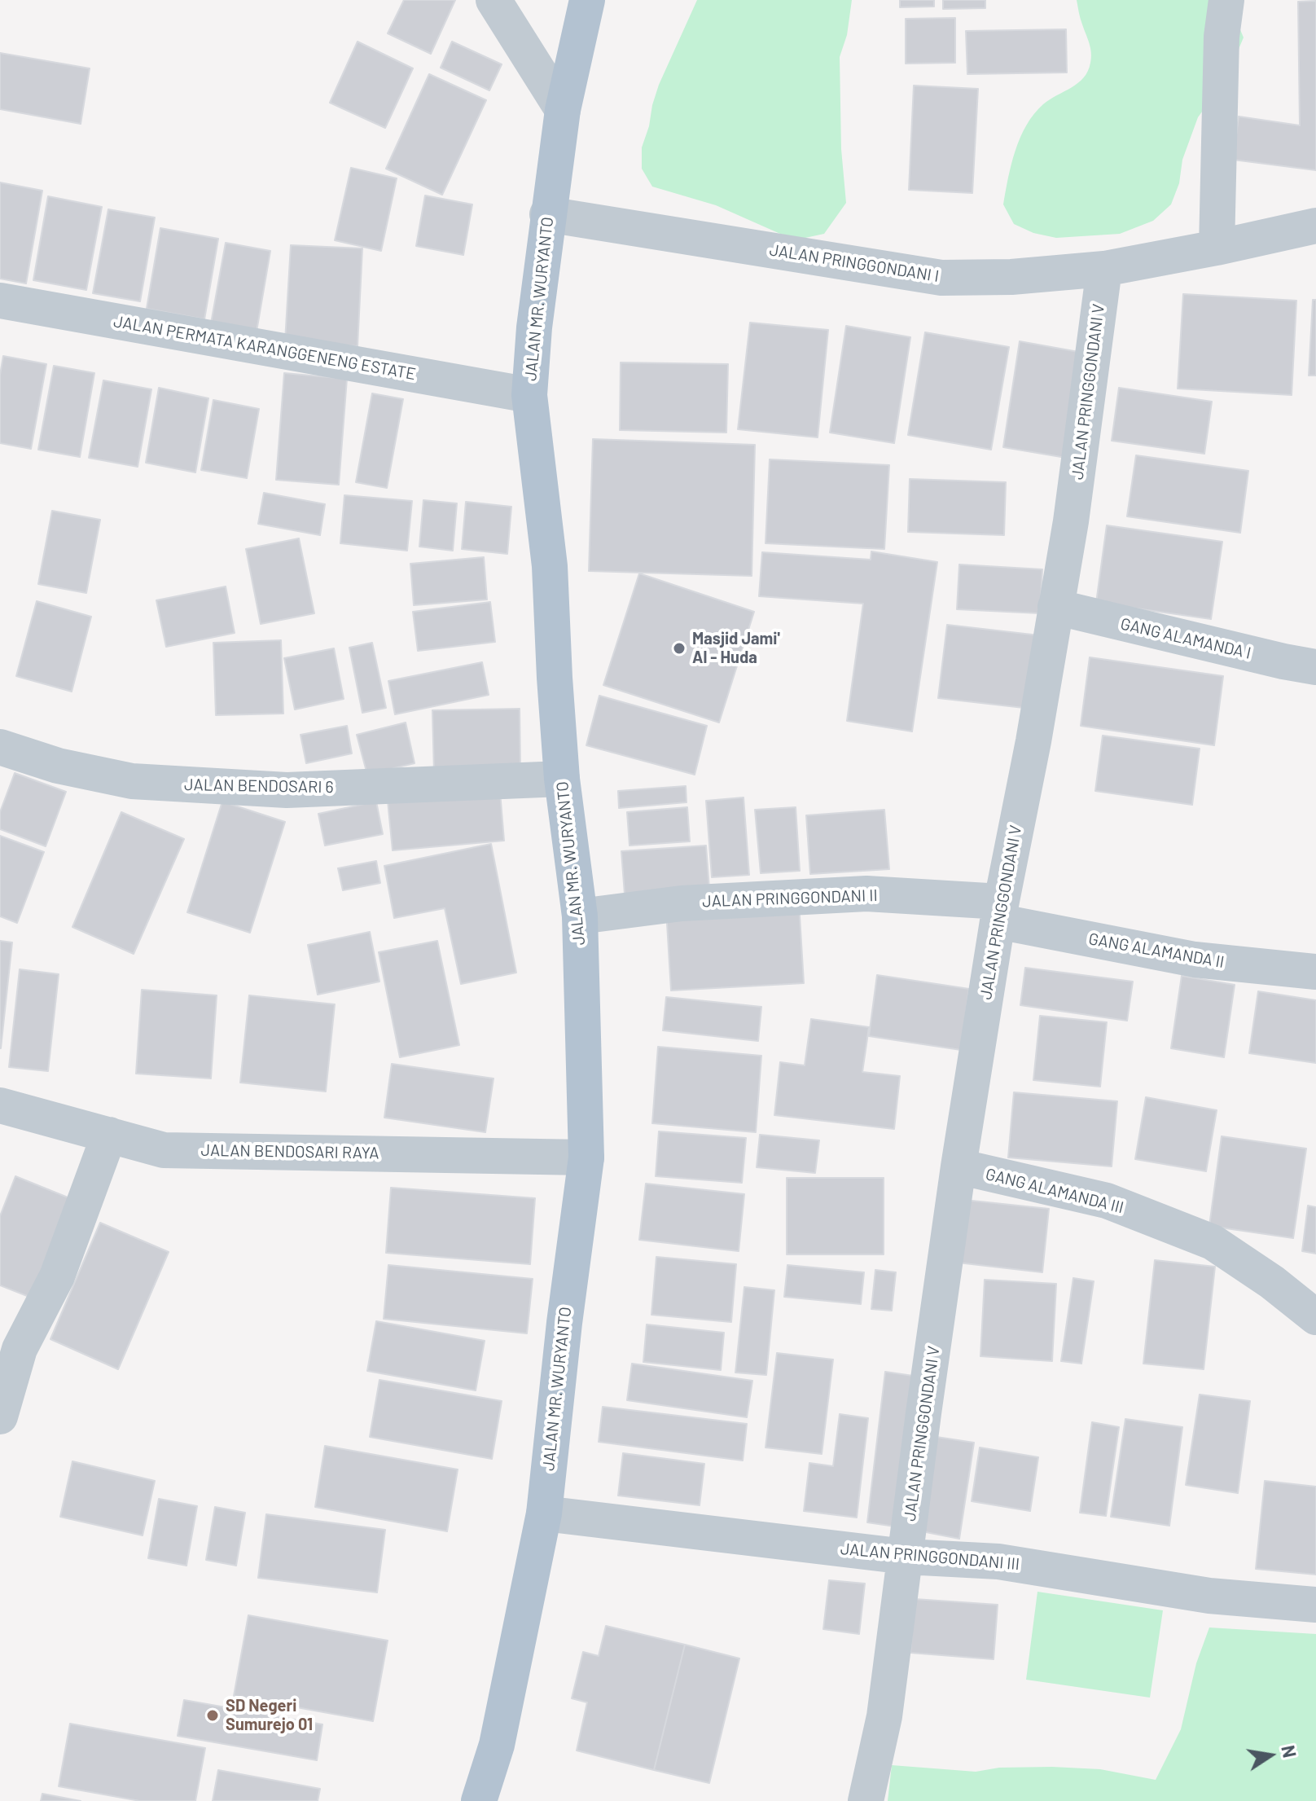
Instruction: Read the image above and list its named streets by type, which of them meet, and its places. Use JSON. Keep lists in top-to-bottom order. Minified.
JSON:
{"streets":{"main road":["JALAN MR. WURYANTO"],"street":["JALAN PRINGGONDANI I","JALAN PERMATA KARANGGENENG ESTATE","JALAN PRINGGONDANI V","GANG ALAMANDA I","JALAN BENDOSARI 6","JALAN PRINGGONDANI II","GANG ALAMANDA II","JALAN BENDOSARI RAYA","GANG ALAMANDA III","JALAN PRINGGONDANI III"]},"crossings":[["JALAN PRINGGONDANI I","JALAN MR. WURYANTO"],["JALAN PRINGGONDANI I","JALAN PRINGGONDANI V"],["JALAN MR. WURYANTO","JALAN PERMATA KARANGGENENG ESTATE"],["JALAN MR. WURYANTO","JALAN BENDOSARI 6"],["JALAN MR. WURYANTO","JALAN PRINGGONDANI II"],["JALAN MR. WURYANTO","JALAN BENDOSARI RAYA"],["JALAN MR. WURYANTO","JALAN PRINGGONDANI III"],["JALAN PRINGGONDANI V","GANG ALAMANDA I"],["JALAN PRINGGONDANI V","JALAN PRINGGONDANI II"],["JALAN PRINGGONDANI V","GANG ALAMANDA II"],["JALAN PRINGGONDANI V","GANG ALAMANDA III"],["JALAN PRINGGONDANI V","JALAN PRINGGONDANI III"],["JALAN PRINGGONDANI II","GANG ALAMANDA II"]],"places":["Masjid Jami' Al - Huda","SD Negeri Sumurejo 01"],"north":"right"}
